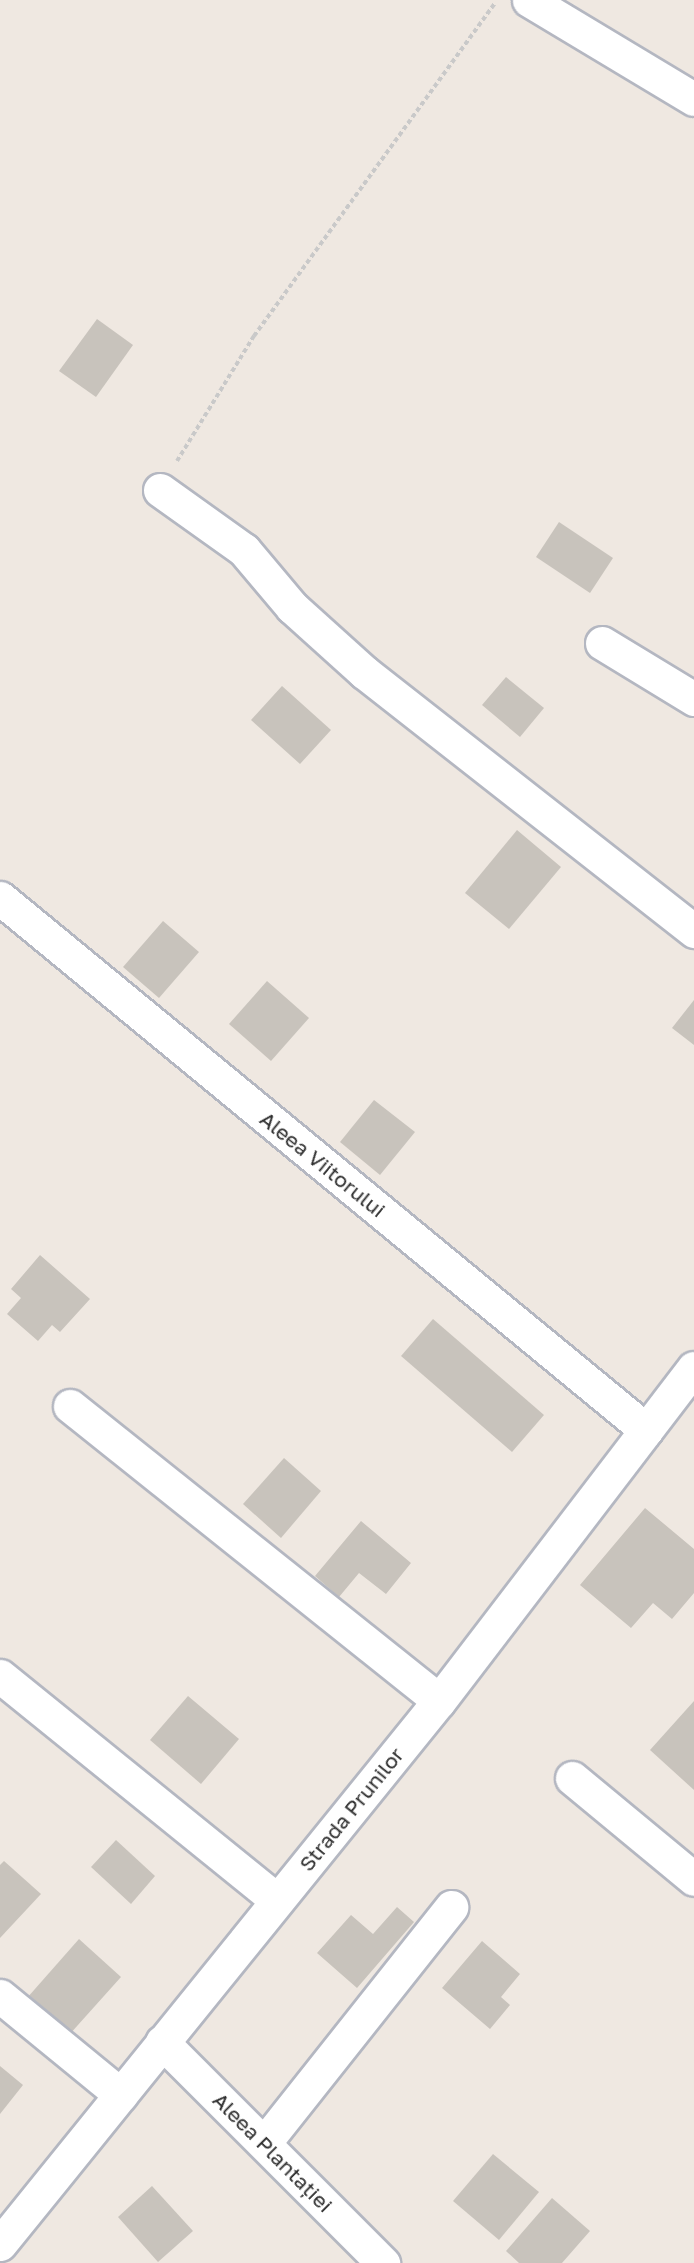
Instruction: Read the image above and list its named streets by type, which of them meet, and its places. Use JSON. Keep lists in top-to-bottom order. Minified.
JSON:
{"streets":{"street":["Aleea Viitorului","Strada Prunilor","Aleea Plantației"]},"crossings":[["Aleea Viitorului","Strada Prunilor"],["Strada Prunilor","Aleea Plantației"]]}
